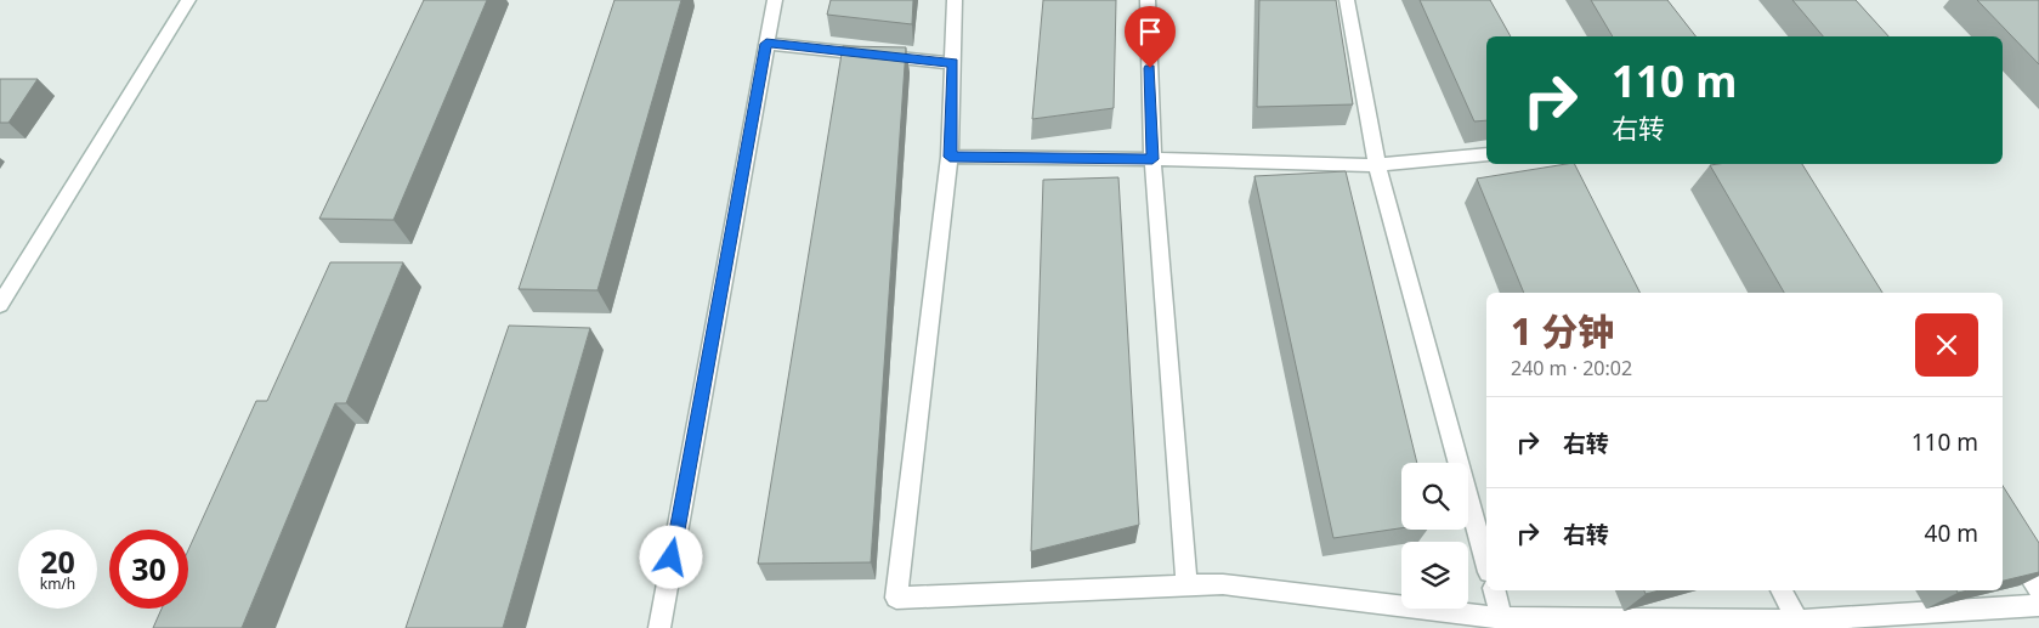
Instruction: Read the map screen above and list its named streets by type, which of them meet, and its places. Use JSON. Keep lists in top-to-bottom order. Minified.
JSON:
{"page":{"turn":["110 m","右转"],"heading":["1 分钟","240 m · 20:02"],"list":[{"name":"右转","value":"110 m"},{"name":"右转","value":"40 m"}],"speed":"20 km/h","limit":"30"}}
